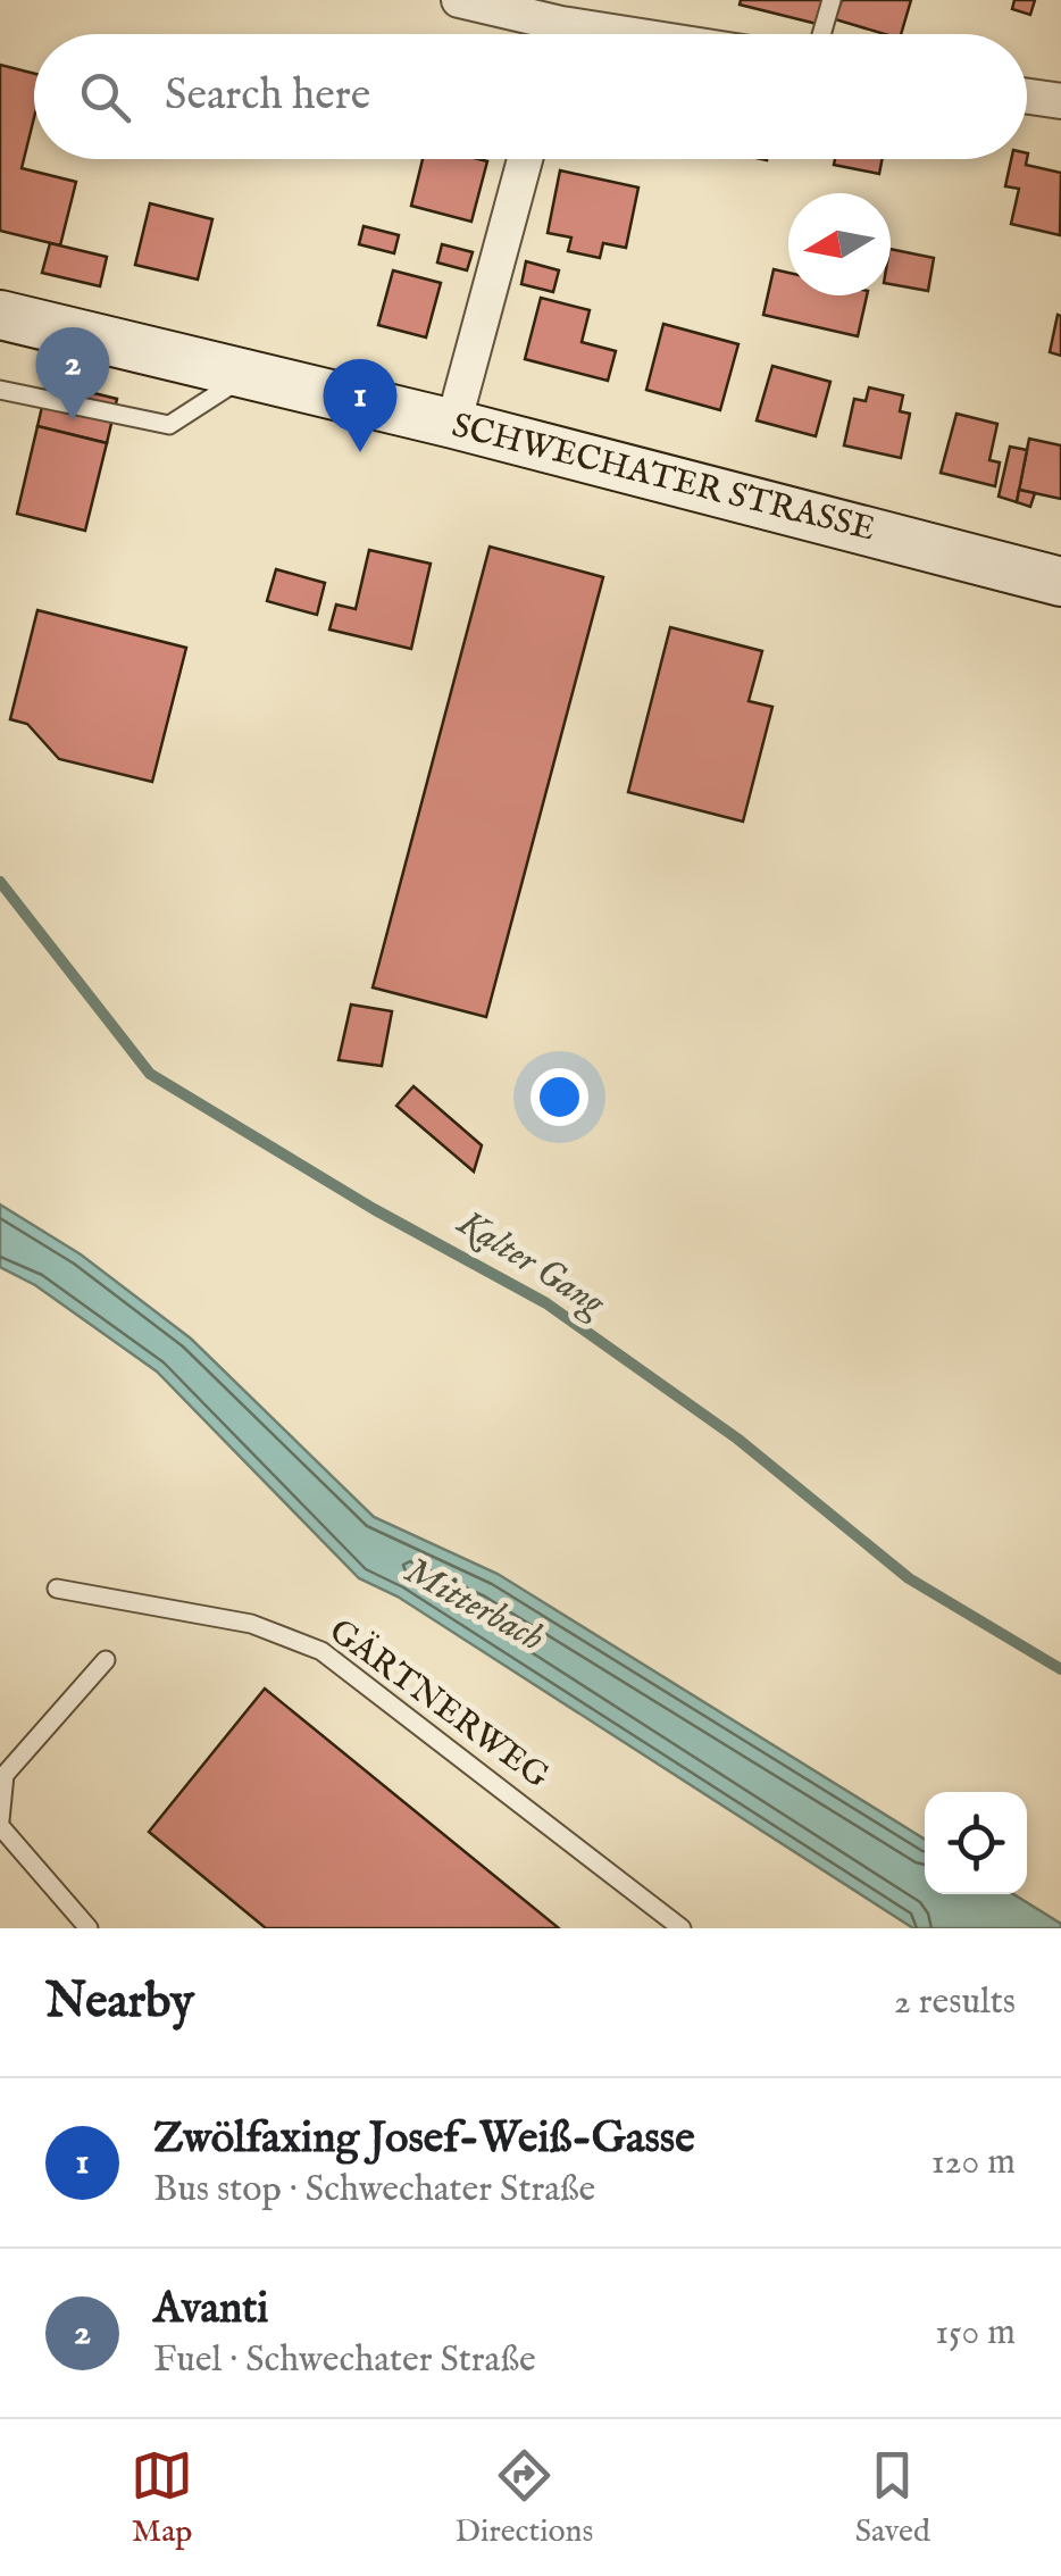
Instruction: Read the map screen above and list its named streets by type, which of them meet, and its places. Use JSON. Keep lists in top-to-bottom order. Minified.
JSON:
{"streets":{"main road":["SCHWECHATER STRASSE"],"lane":["GÄRTNERWEG"]},"water":["Kalter Gang","Mitterbach"],"north":"left","page":{"search":"Search here","pins":["2","1"],"heading":["Nearby","2 results"],"list":[{"mark":"1","name":"Zwölfaxing Josef-Weiß-Gasse","note":"Bus stop · Schwechater Straße","value":"120 m"},{"mark":"2","name":"Avanti","note":"Fuel · Schwechater Straße","value":"150 m"}],"nav":["Map","Directions","Saved"]}}
